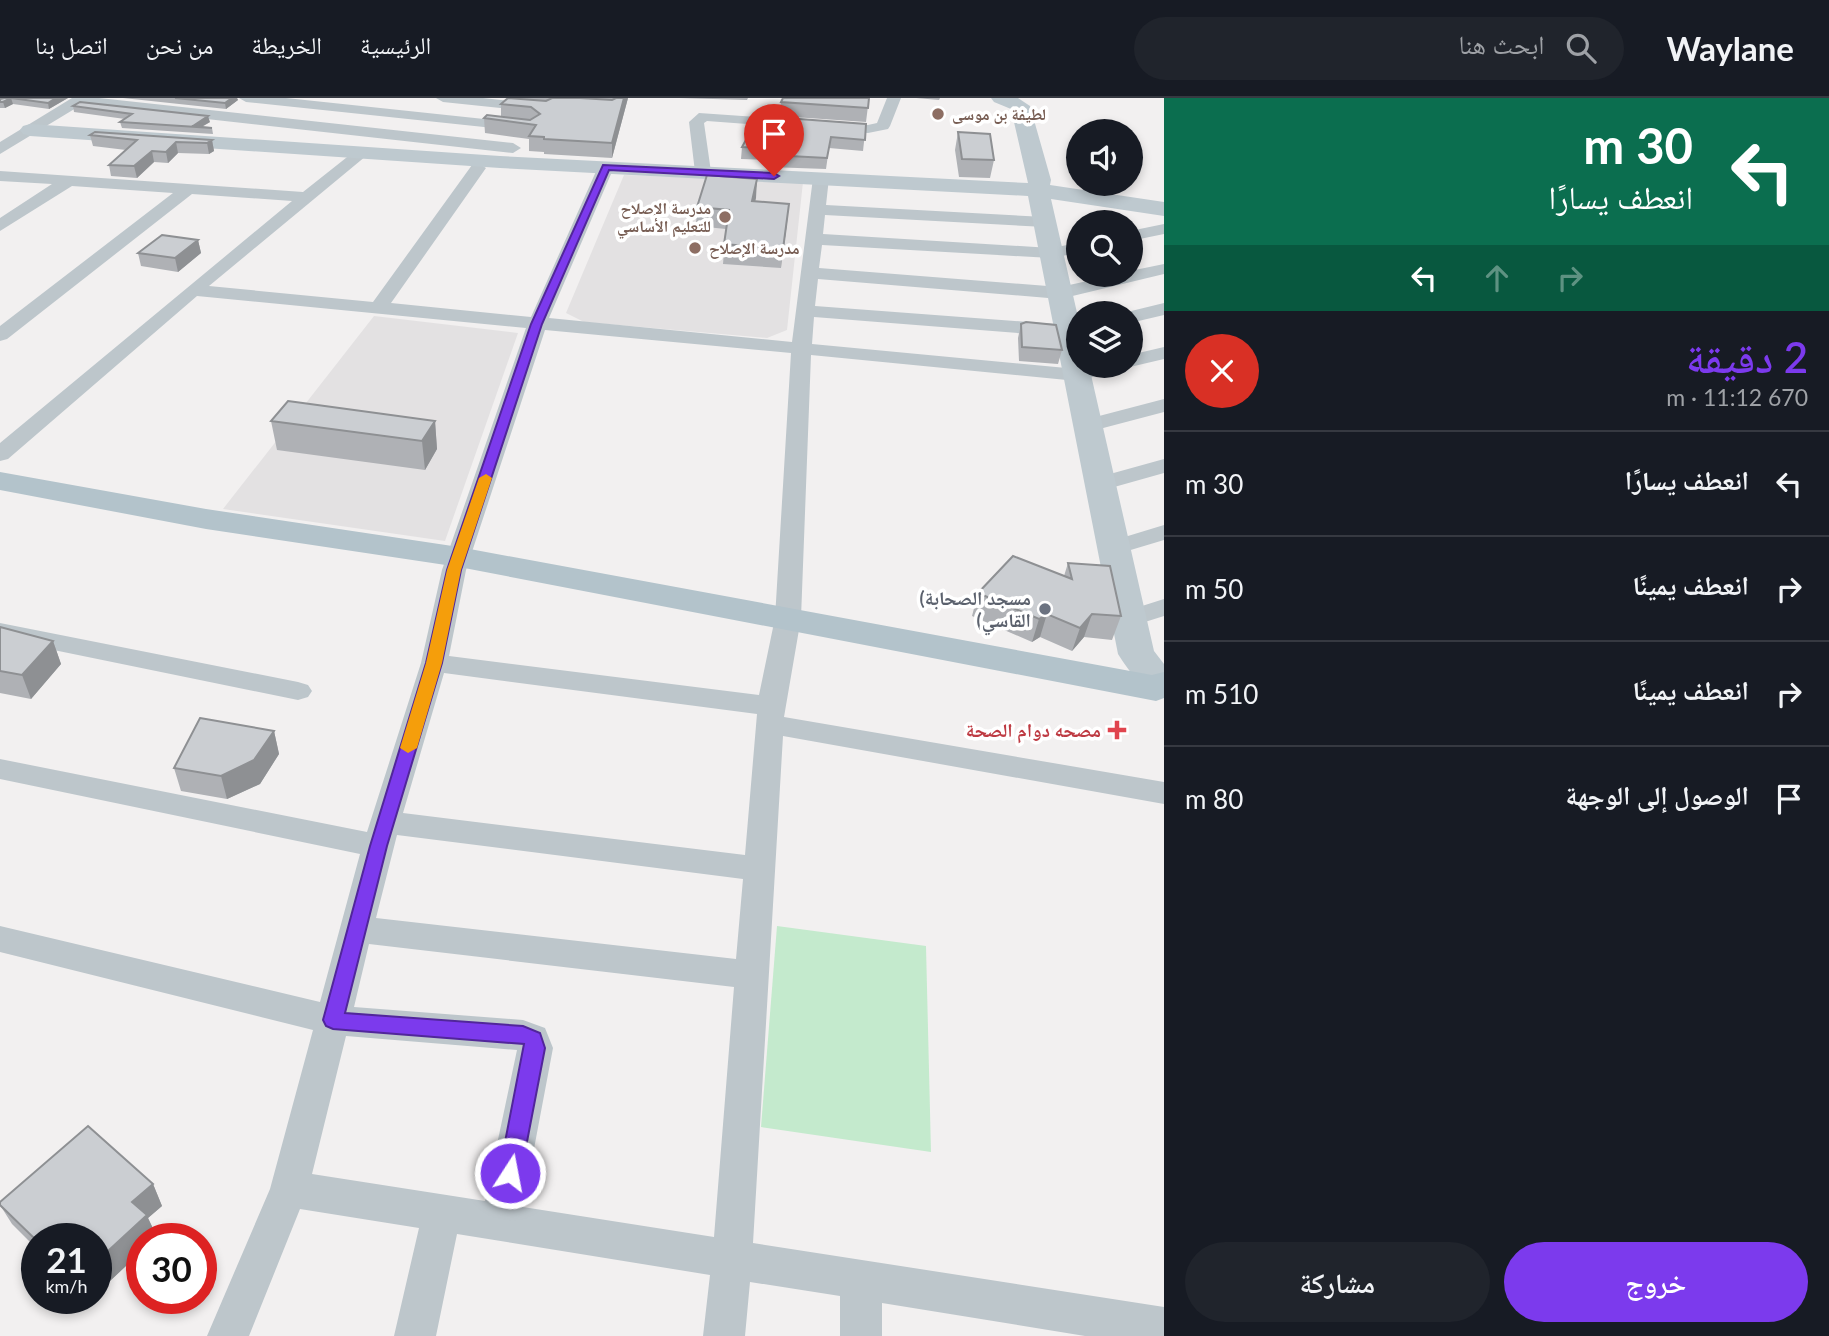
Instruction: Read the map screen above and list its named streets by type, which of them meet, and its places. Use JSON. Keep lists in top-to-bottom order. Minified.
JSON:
{"places":{"other":["لطيفة بن موسى","مدرسة الإصلاح للتعليم الأساسي","مدرسة الإصلاح","(مسجد الصحابة (القاسي"],"health":["مصحه دوام الصحة"]},"page":{"header":"Waylane","search":"ابحث هنا","nav":["الرئيسية","الخريطة","من نحن","اتصل بنا"],"turn":["30 m","انعطف يسارًا"],"heading":["2 دقيقة","670 m · 11:12"],"list":[{"name":"انعطف يسارًا","value":"30 m"},{"name":"انعطف يمينًا","value":"50 m"},{"name":"انعطف يمينًا","value":"510 m"},{"name":"الوصول إلى الوجهة","value":"80 m"}],"speed":"21 km/h","limit":"30","buttons":["خروج","مشاركة"]}}
